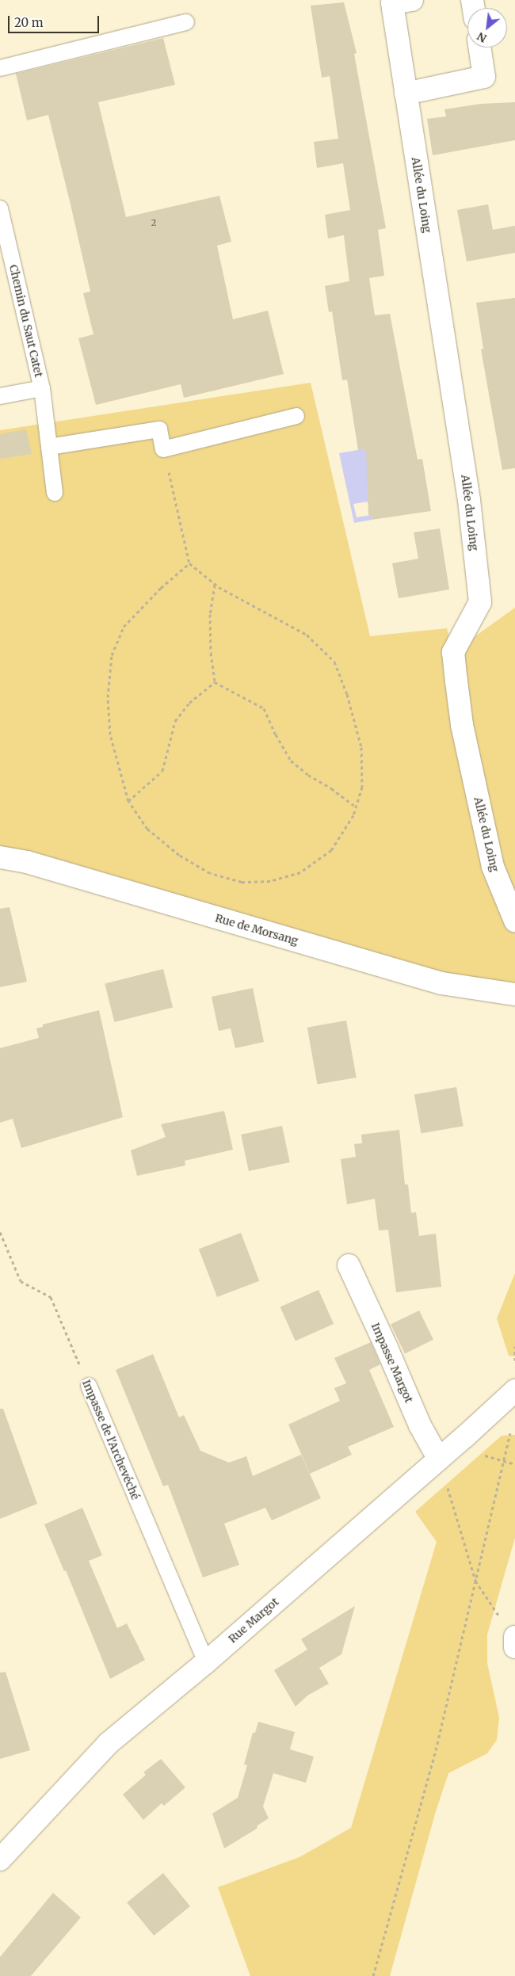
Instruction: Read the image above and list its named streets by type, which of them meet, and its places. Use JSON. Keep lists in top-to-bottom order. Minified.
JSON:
{"streets":{"street":["Allée du Loing","Rue de Morsang","Impasse Margot","Rue Margot"],"lane":["Chemin du Saut Catet","Impasse de l'Archevéché"]},"crossings":[["Impasse Margot","Rue Margot"],["Impasse de l'Archevéché","Rue Margot"]],"house_numbers":["2"],"scale_bar":"20 m","north":"bottom left"}
